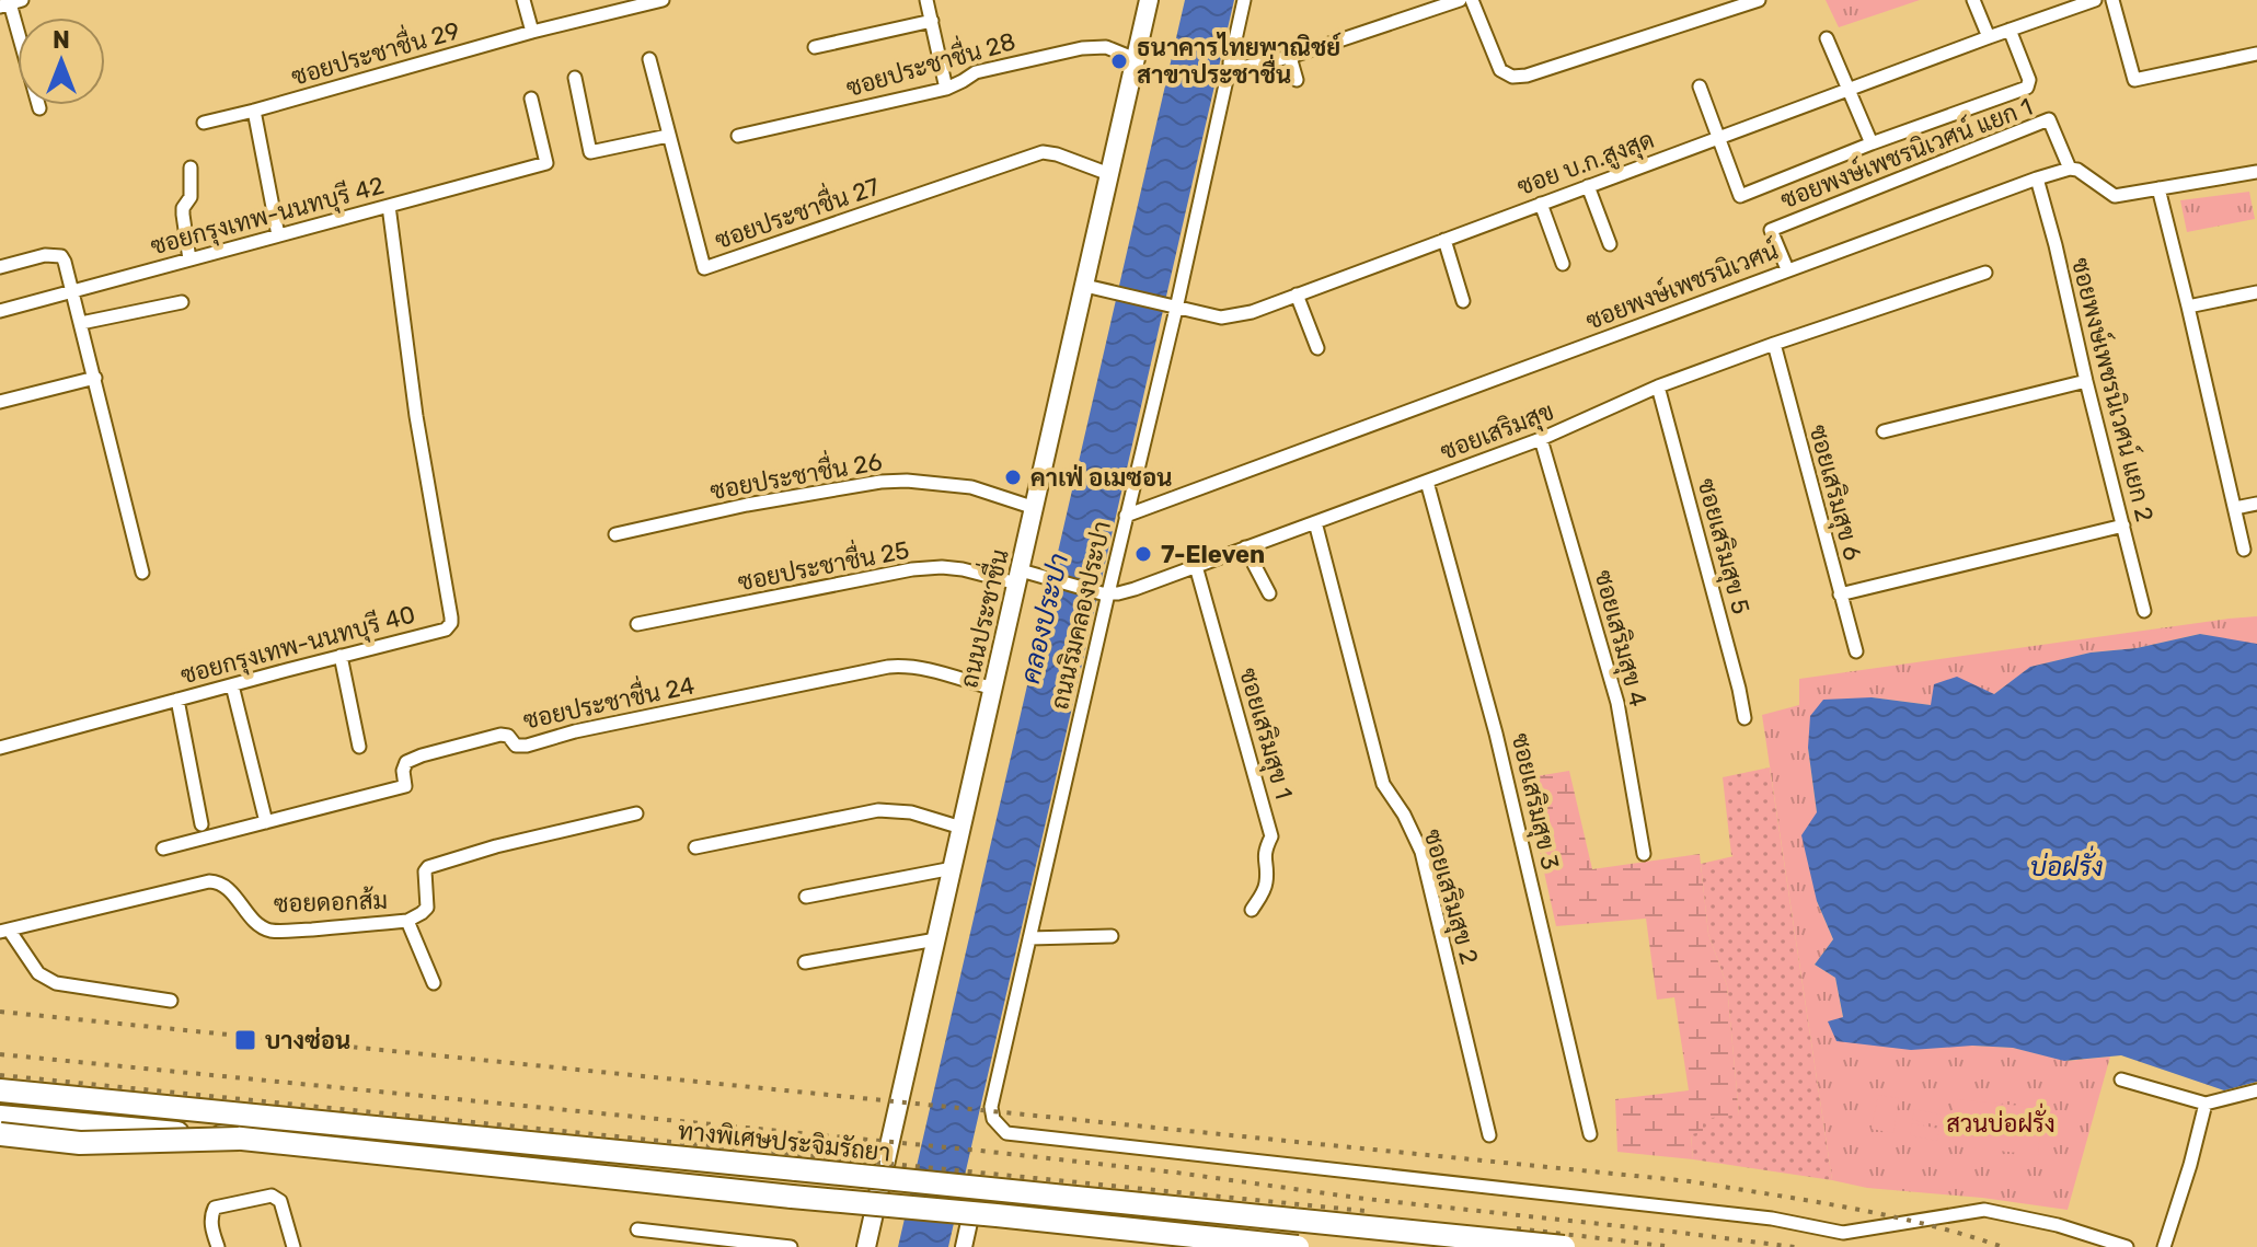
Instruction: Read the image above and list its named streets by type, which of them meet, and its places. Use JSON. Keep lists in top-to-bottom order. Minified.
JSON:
{"streets":{"highway":["ทางพิเศษประจิมรัถยา"],"main road":["ถนนประชาชื่น"],"street":["ซอยประชาชื่น 29","ซอยประชาชื่น 28","ซอยพงษ์เพชรนิเวศน์ แยก 1","ซอย บ.ก.สูงสุด","ซอยประชาชื่น 27","ซอยกรุงเทพ-นนทบุรี 42","ซอยพงษ์เพชรนิเวศน์","ซอยพงษ์เพชรนิเวศน์ แยก 2","ซอยเสริมสุข","ซอยประชาชื่น 26","ซอยเสริมสุข 6","ซอยเสริมสุข 5","ซอยประชาชื่น 25","ถนนริมคลองประปา","ซอยเสริมสุข 4","ซอยกรุงเทพ-นนทบุรี 40","ซอยประชาชื่น 24","ซอยเสริมสุข 1","ซอยเสริมสุข 3","ซอยเสริมสุข 2","ซอยดอกส้ม"]},"crossings":[["ซอยประชาชื่น 28","ถนนประชาชื่น"],["ซอยพงษ์เพชรนิเวศน์ แยก 1","ซอยพงษ์เพชรนิเวศน์"],["ซอย บ.ก.สูงสุด","ถนนริมคลองประปา"],["ซอย บ.ก.สูงสุด","ถนนประชาชื่น"],["ซอยประชาชื่น 27","ถนนประชาชื่น"],["ซอยกรุงเทพ-นนทบุรี 42","ซอยกรุงเทพ-นนทบุรี 40"],["ซอยพงษ์เพชรนิเวศน์","ซอยพงษ์เพชรนิเวศน์ แยก 2"],["ซอยพงษ์เพชรนิเวศน์","ถนนริมคลองประปา"],["ซอยเสริมสุข","ซอยเสริมสุข 6"],["ซอยเสริมสุข","ซอยเสริมสุข 5"],["ซอยเสริมสุข","ถนนริมคลองประปา"],["ซอยเสริมสุข","ซอยเสริมสุข 4"],["ซอยเสริมสุข","ซอยเสริมสุข 1"],["ซอยเสริมสุข","ซอยเสริมสุข 3"],["ซอยเสริมสุข","ซอยเสริมสุข 2"],["ซอยประชาชื่น 26","ถนนประชาชื่น"],["ซอยประชาชื่น 25","ถนนประชาชื่น"],["ถนนประชาชื่น","ซอยประชาชื่น 24"]],"water":["คลองประปา","บ่อฝรั่ง"],"parks":["สวนบ่อฝรั่ง"],"places":{"other":["ธนาคารไทยพาณิชย์ สาขาประชาชื่น","คาเฟ่ อเมซอน","7-Eleven"],"transit":["บางซ่อน"]},"north":"top"}
